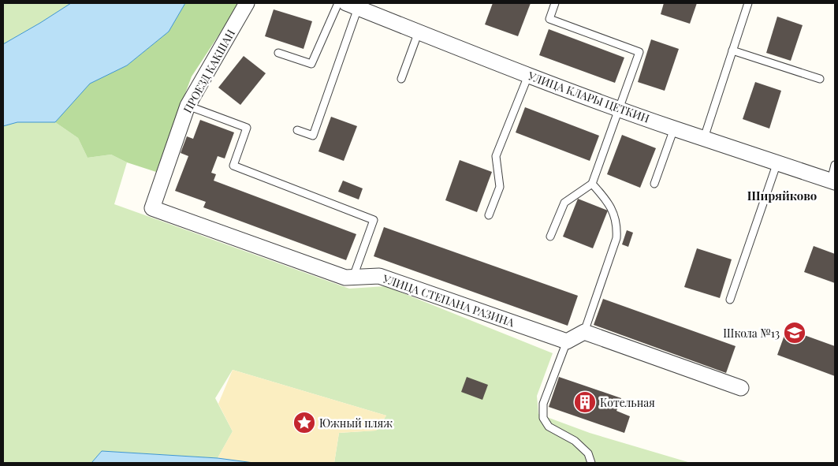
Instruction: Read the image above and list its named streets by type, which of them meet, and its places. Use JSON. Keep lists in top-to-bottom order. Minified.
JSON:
{"streets":{"street":["ПРОЕЗД КАКШАН","УЛИЦА КЛАРЫ ЦЕТКИН","УЛИЦА СТЕПАНА РАЗИНА"]},"crossings":[["ПРОЕЗД КАКШАН","УЛИЦА СТЕПАНА РАЗИНА"]],"districts":["Ширяйково"],"places":{"school or university":["Школа №13"],"building":["Котельная"],"place":["Южный пляж"]}}
